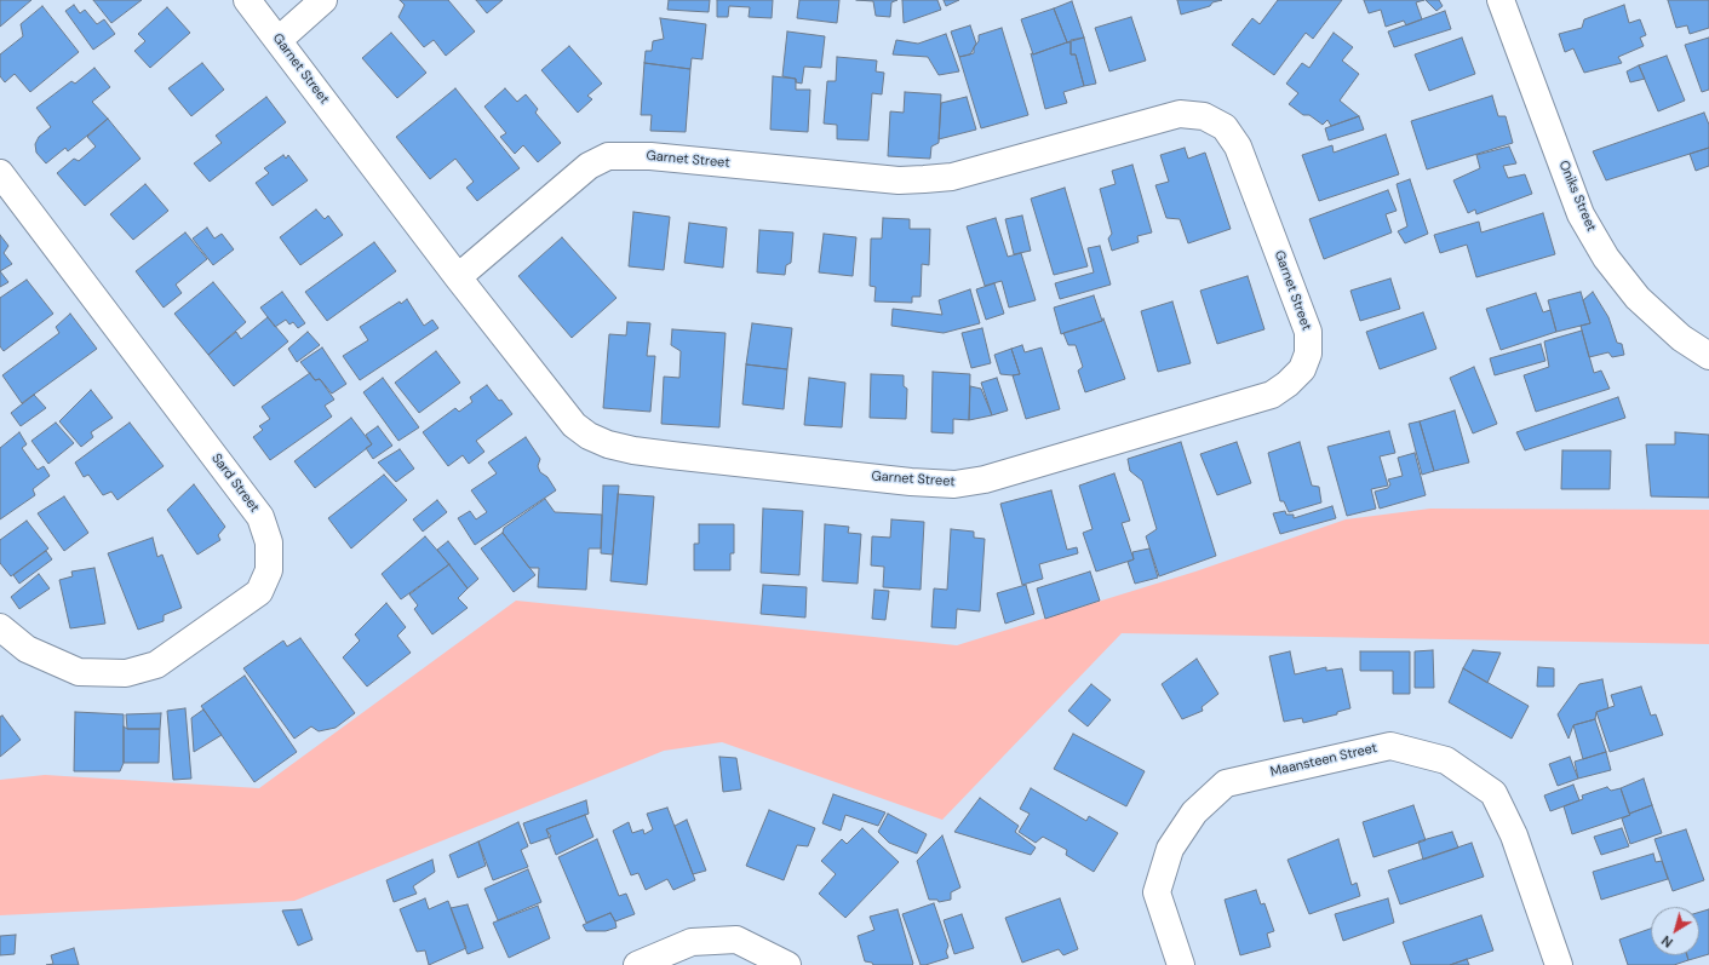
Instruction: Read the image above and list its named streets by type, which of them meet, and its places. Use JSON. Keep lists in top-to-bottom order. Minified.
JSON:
{"streets":{"street":["Garnet Street","Oniks Street","Sard Street","Maansteen Street"]},"north":"bottom left"}
